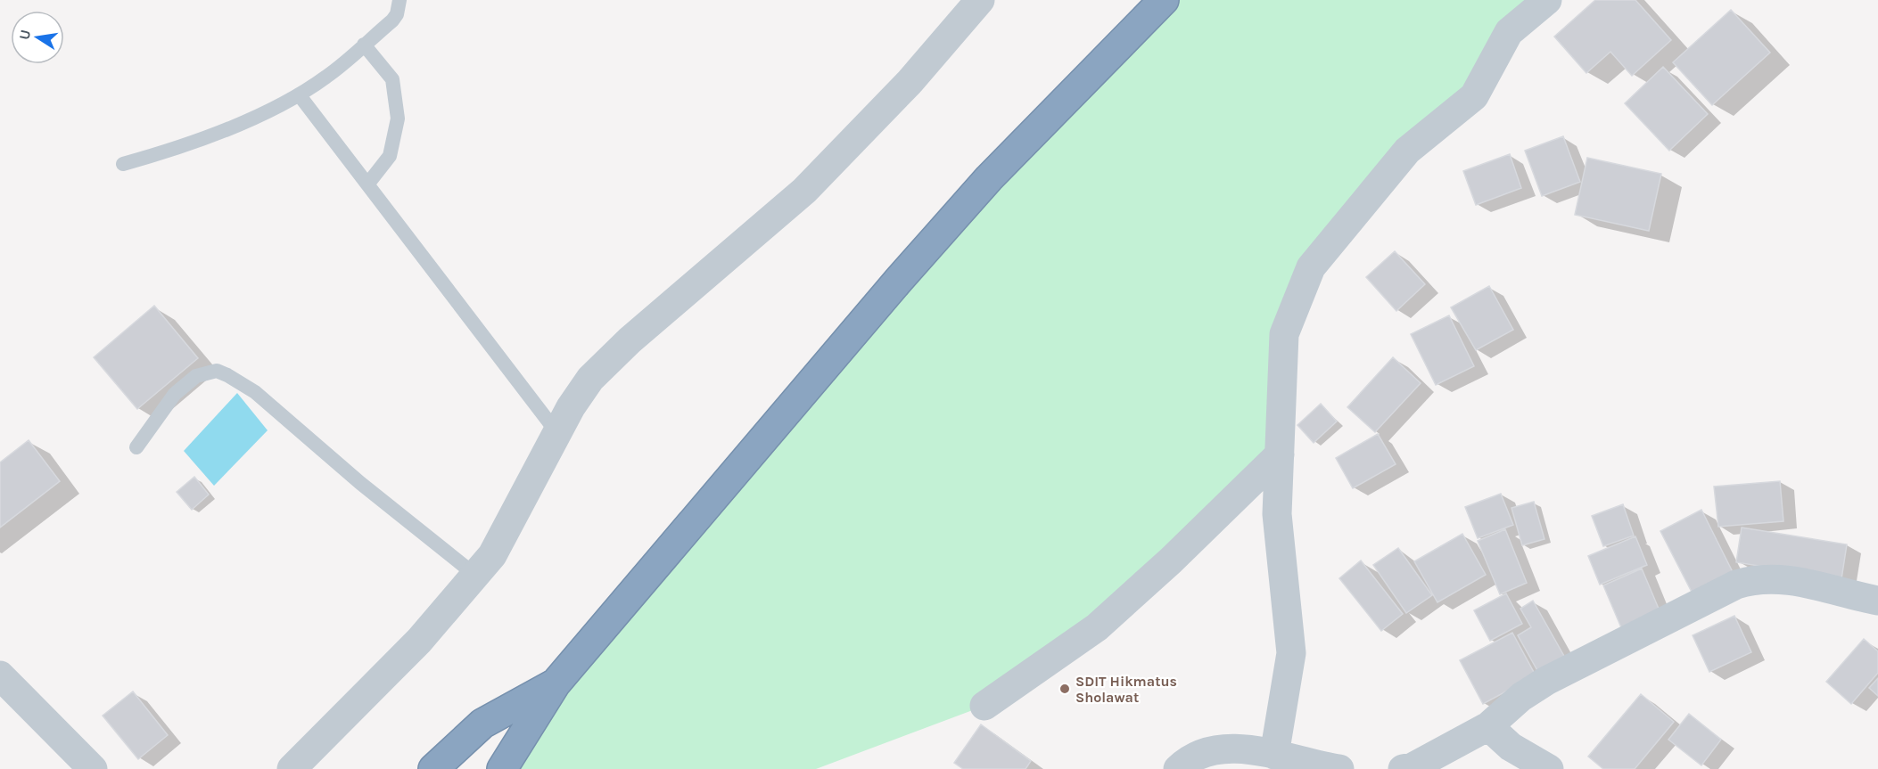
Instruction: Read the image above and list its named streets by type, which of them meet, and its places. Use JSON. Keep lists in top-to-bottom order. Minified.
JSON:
{"places":["SDIT Hikmatus Sholawat"],"north":"left"}
